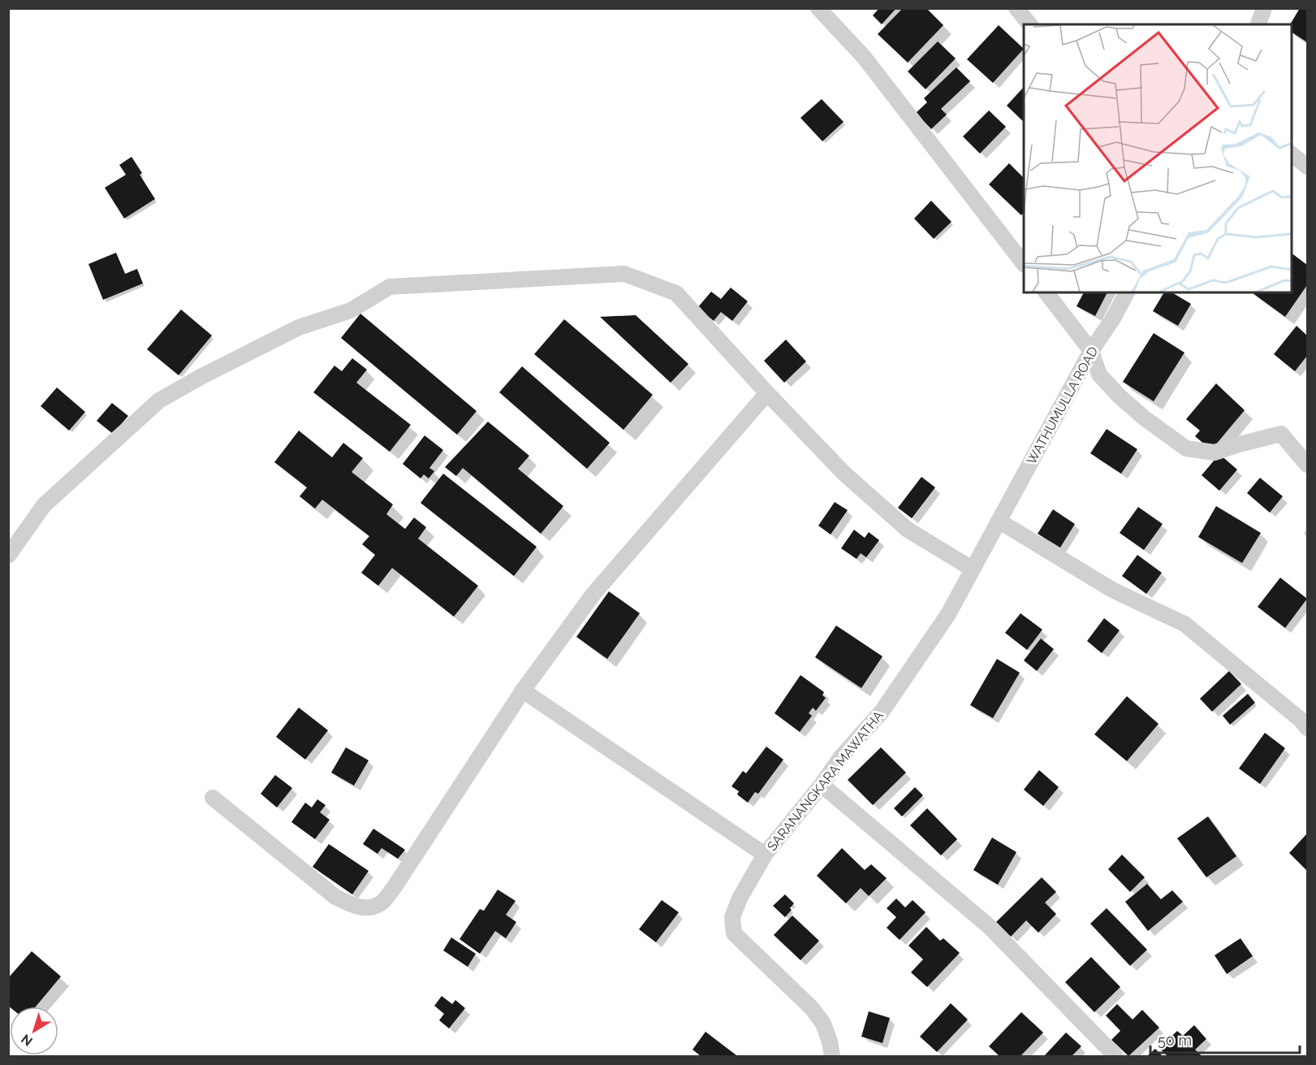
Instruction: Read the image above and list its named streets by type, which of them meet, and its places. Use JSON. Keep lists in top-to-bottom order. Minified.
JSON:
{"streets":{"street":["WATHUMULLA ROAD","SARANANGKARA MAWATHA"]},"crossings":[["WATHUMULLA ROAD","SARANANGKARA MAWATHA"]],"scale_bar":"50 m","north":"bottom left"}
